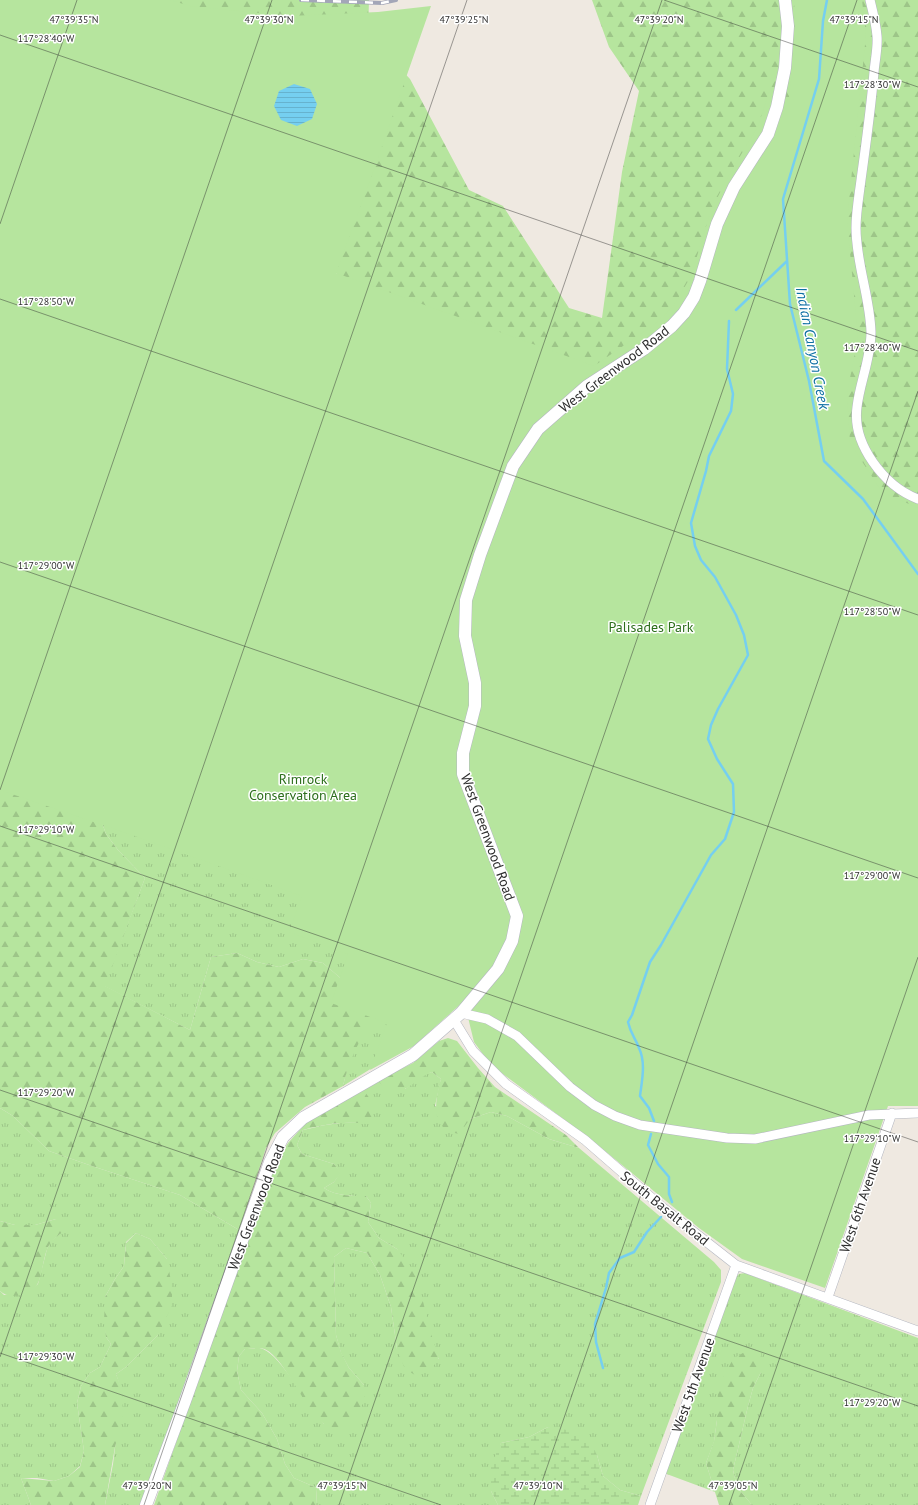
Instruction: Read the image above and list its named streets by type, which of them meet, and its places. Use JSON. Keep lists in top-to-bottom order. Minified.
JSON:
{"streets":{"street":["West Greenwood Road","West 6th Avenue","South Basalt Road","West 5th Avenue"]},"crossings":[["West Greenwood Road","South Basalt Road"],["West 6th Avenue","South Basalt Road"],["South Basalt Road","West 5th Avenue"]],"water":["Indian Canyon Creek"],"parks":["Palisades Park","Rimrock Conservation Area"],"coordinates":["47°39'35\"N","47°39'30\"N","47°39'25\"N","47°39'20\"N","47°39'15\"N","117°28'40\"W","117°28'30\"W","117°28'50\"W","117°29'00\"W","117°29'10\"W","117°29'20\"W","117°29'30\"W","47°39'10\"N","47°39'05\"N"]}
